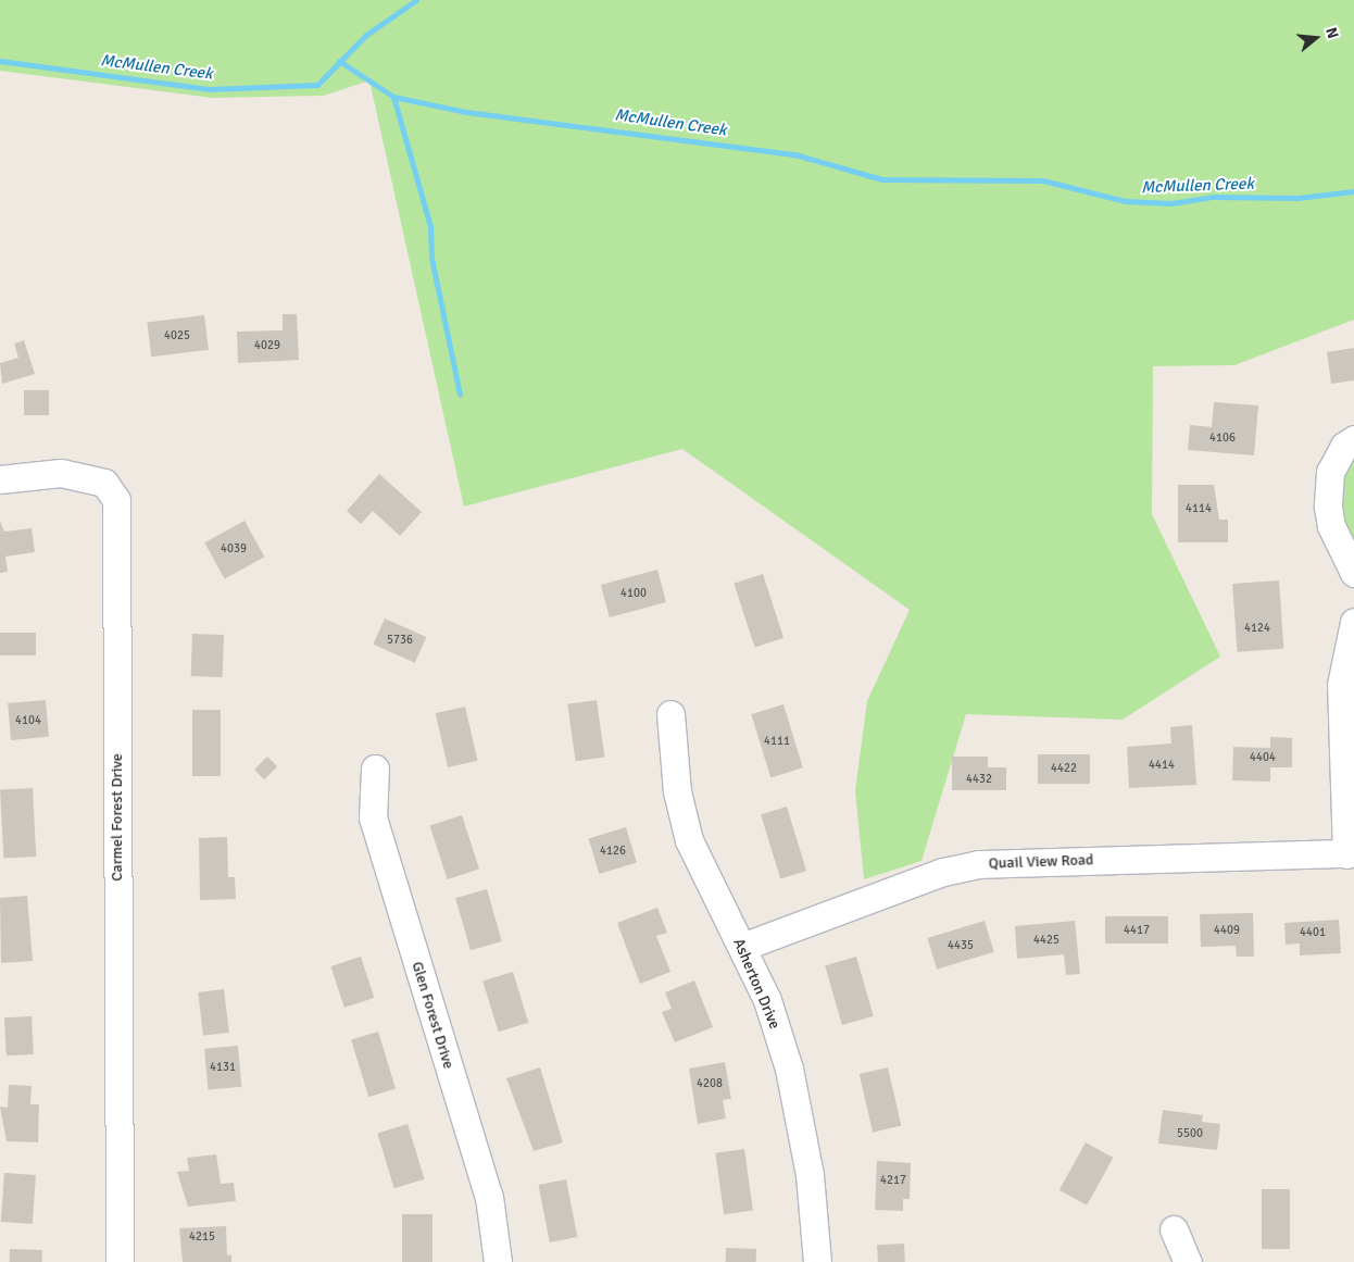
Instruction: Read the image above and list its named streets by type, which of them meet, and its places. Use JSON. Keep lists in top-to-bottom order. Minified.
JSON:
{"streets":{"street":["Carmel Forest Drive","Quail View Road","Asherton Drive","Glen Forest Drive"]},"crossings":[["Quail View Road","Asherton Drive"]],"water":["McMullen Creek"],"house_numbers":["4025","4029","4106","4114","4039","4100","4124","5736","4104","4111","4404","4414","4422","4432","4126","4417","4409","4401","4425","4435","4131","4208","5500","4217","4215"],"north":"right"}
